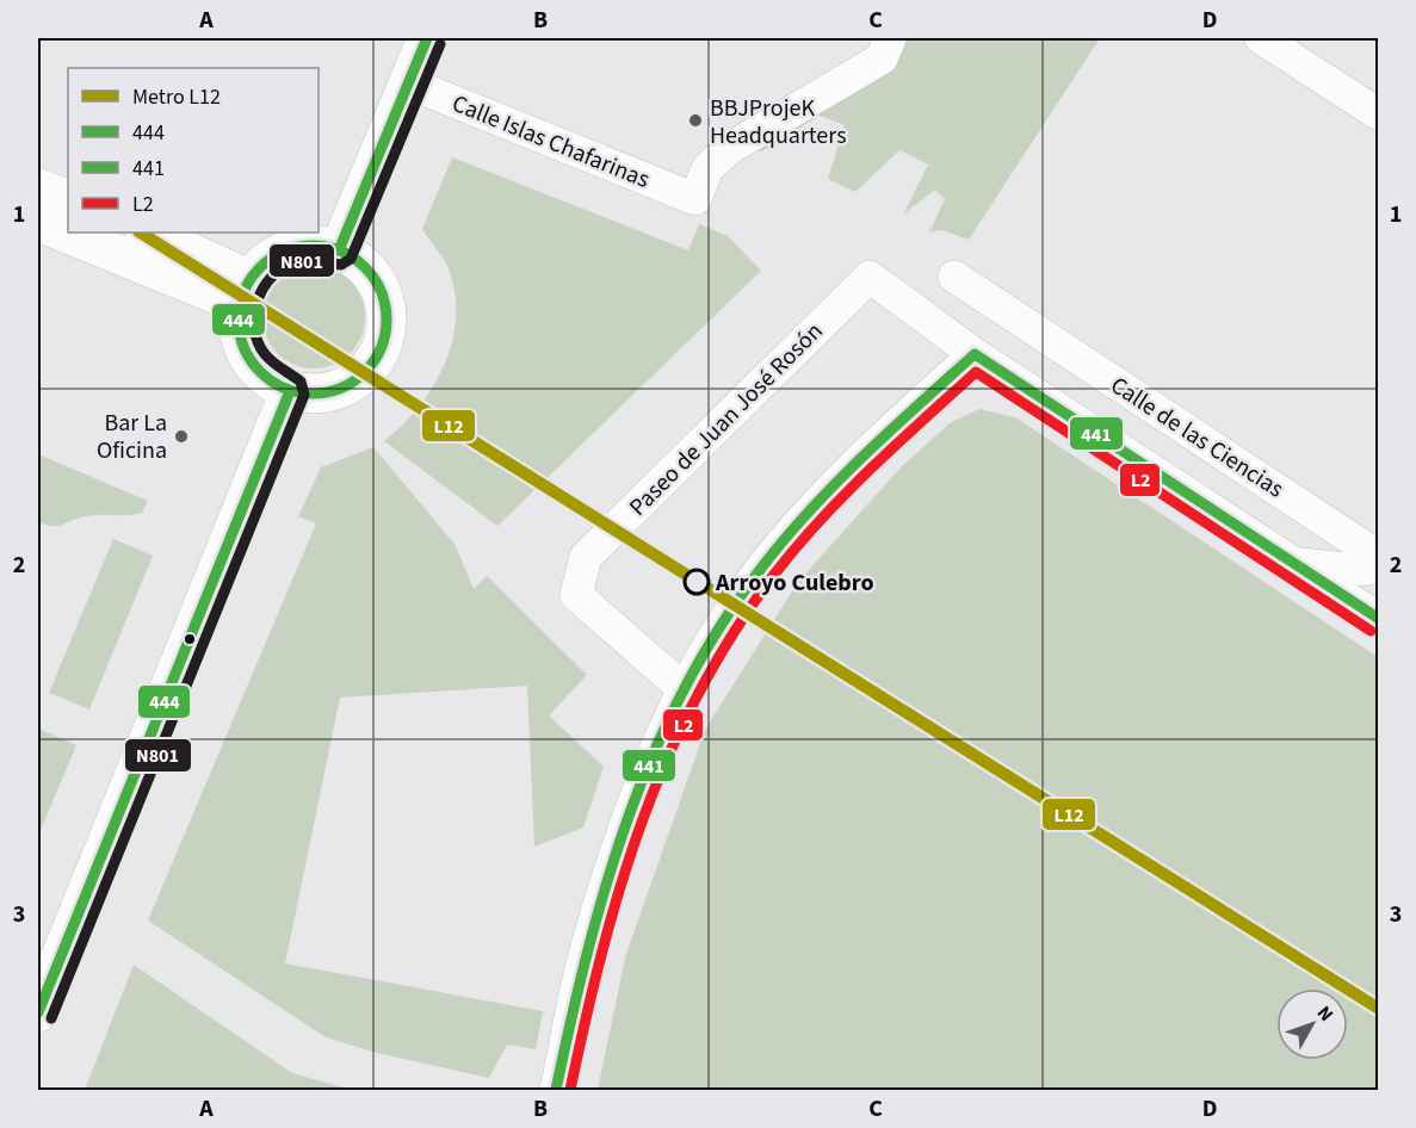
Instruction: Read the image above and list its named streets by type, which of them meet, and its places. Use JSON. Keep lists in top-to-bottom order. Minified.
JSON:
{"streets":{"street":["Calle Islas Chafarinas","Paseo de Juan José Rosón","Calle de las Ciencias"]},"places":["BBJProjeK Headquarters","Bar La Oficina","Arroyo Culebro"],"lines":["transit line 444","transit line N801","metro line L12","transit line 441","transit line L2"],"legend":["Metro L12","444","441","L2"],"north":"top right","grid":{"columns":["A","B","C","D"],"rows":["1","2","3"]}}
